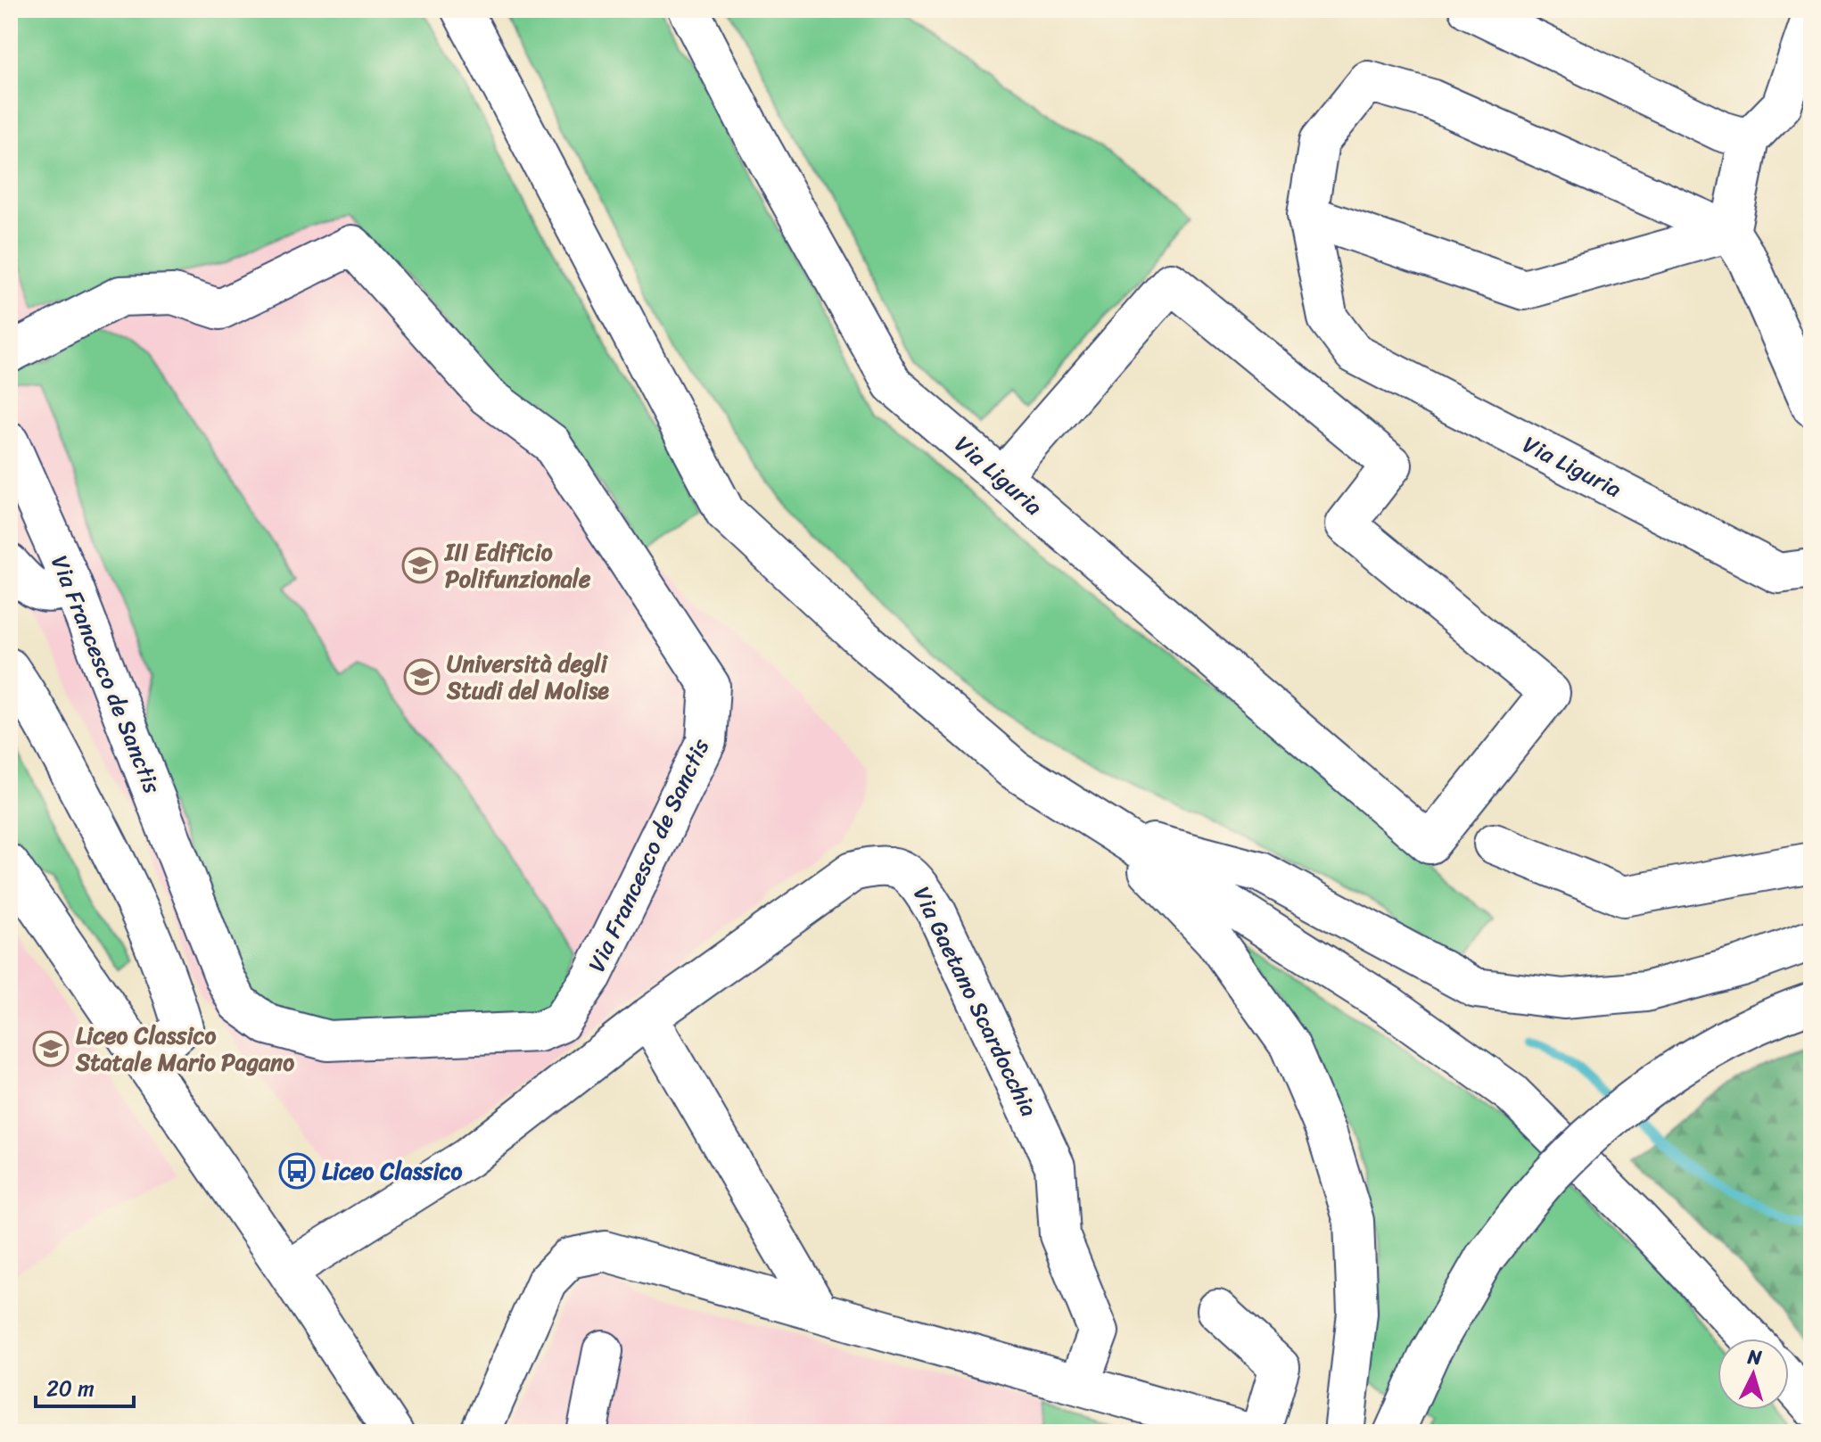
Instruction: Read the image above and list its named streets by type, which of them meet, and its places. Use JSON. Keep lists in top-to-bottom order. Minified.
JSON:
{"streets":{"street":["Via Liguria","Via Francesco de Sanctis","Via Gaetano Scardocchia"]},"places":{"school or university":["III Edificio Polifunzionale","Università degli Studi del Molise","Liceo Classico Statale Mario Pagano"],"bus stop":["Liceo Classico"]},"scale_bar":"20 m","north":"top"}
